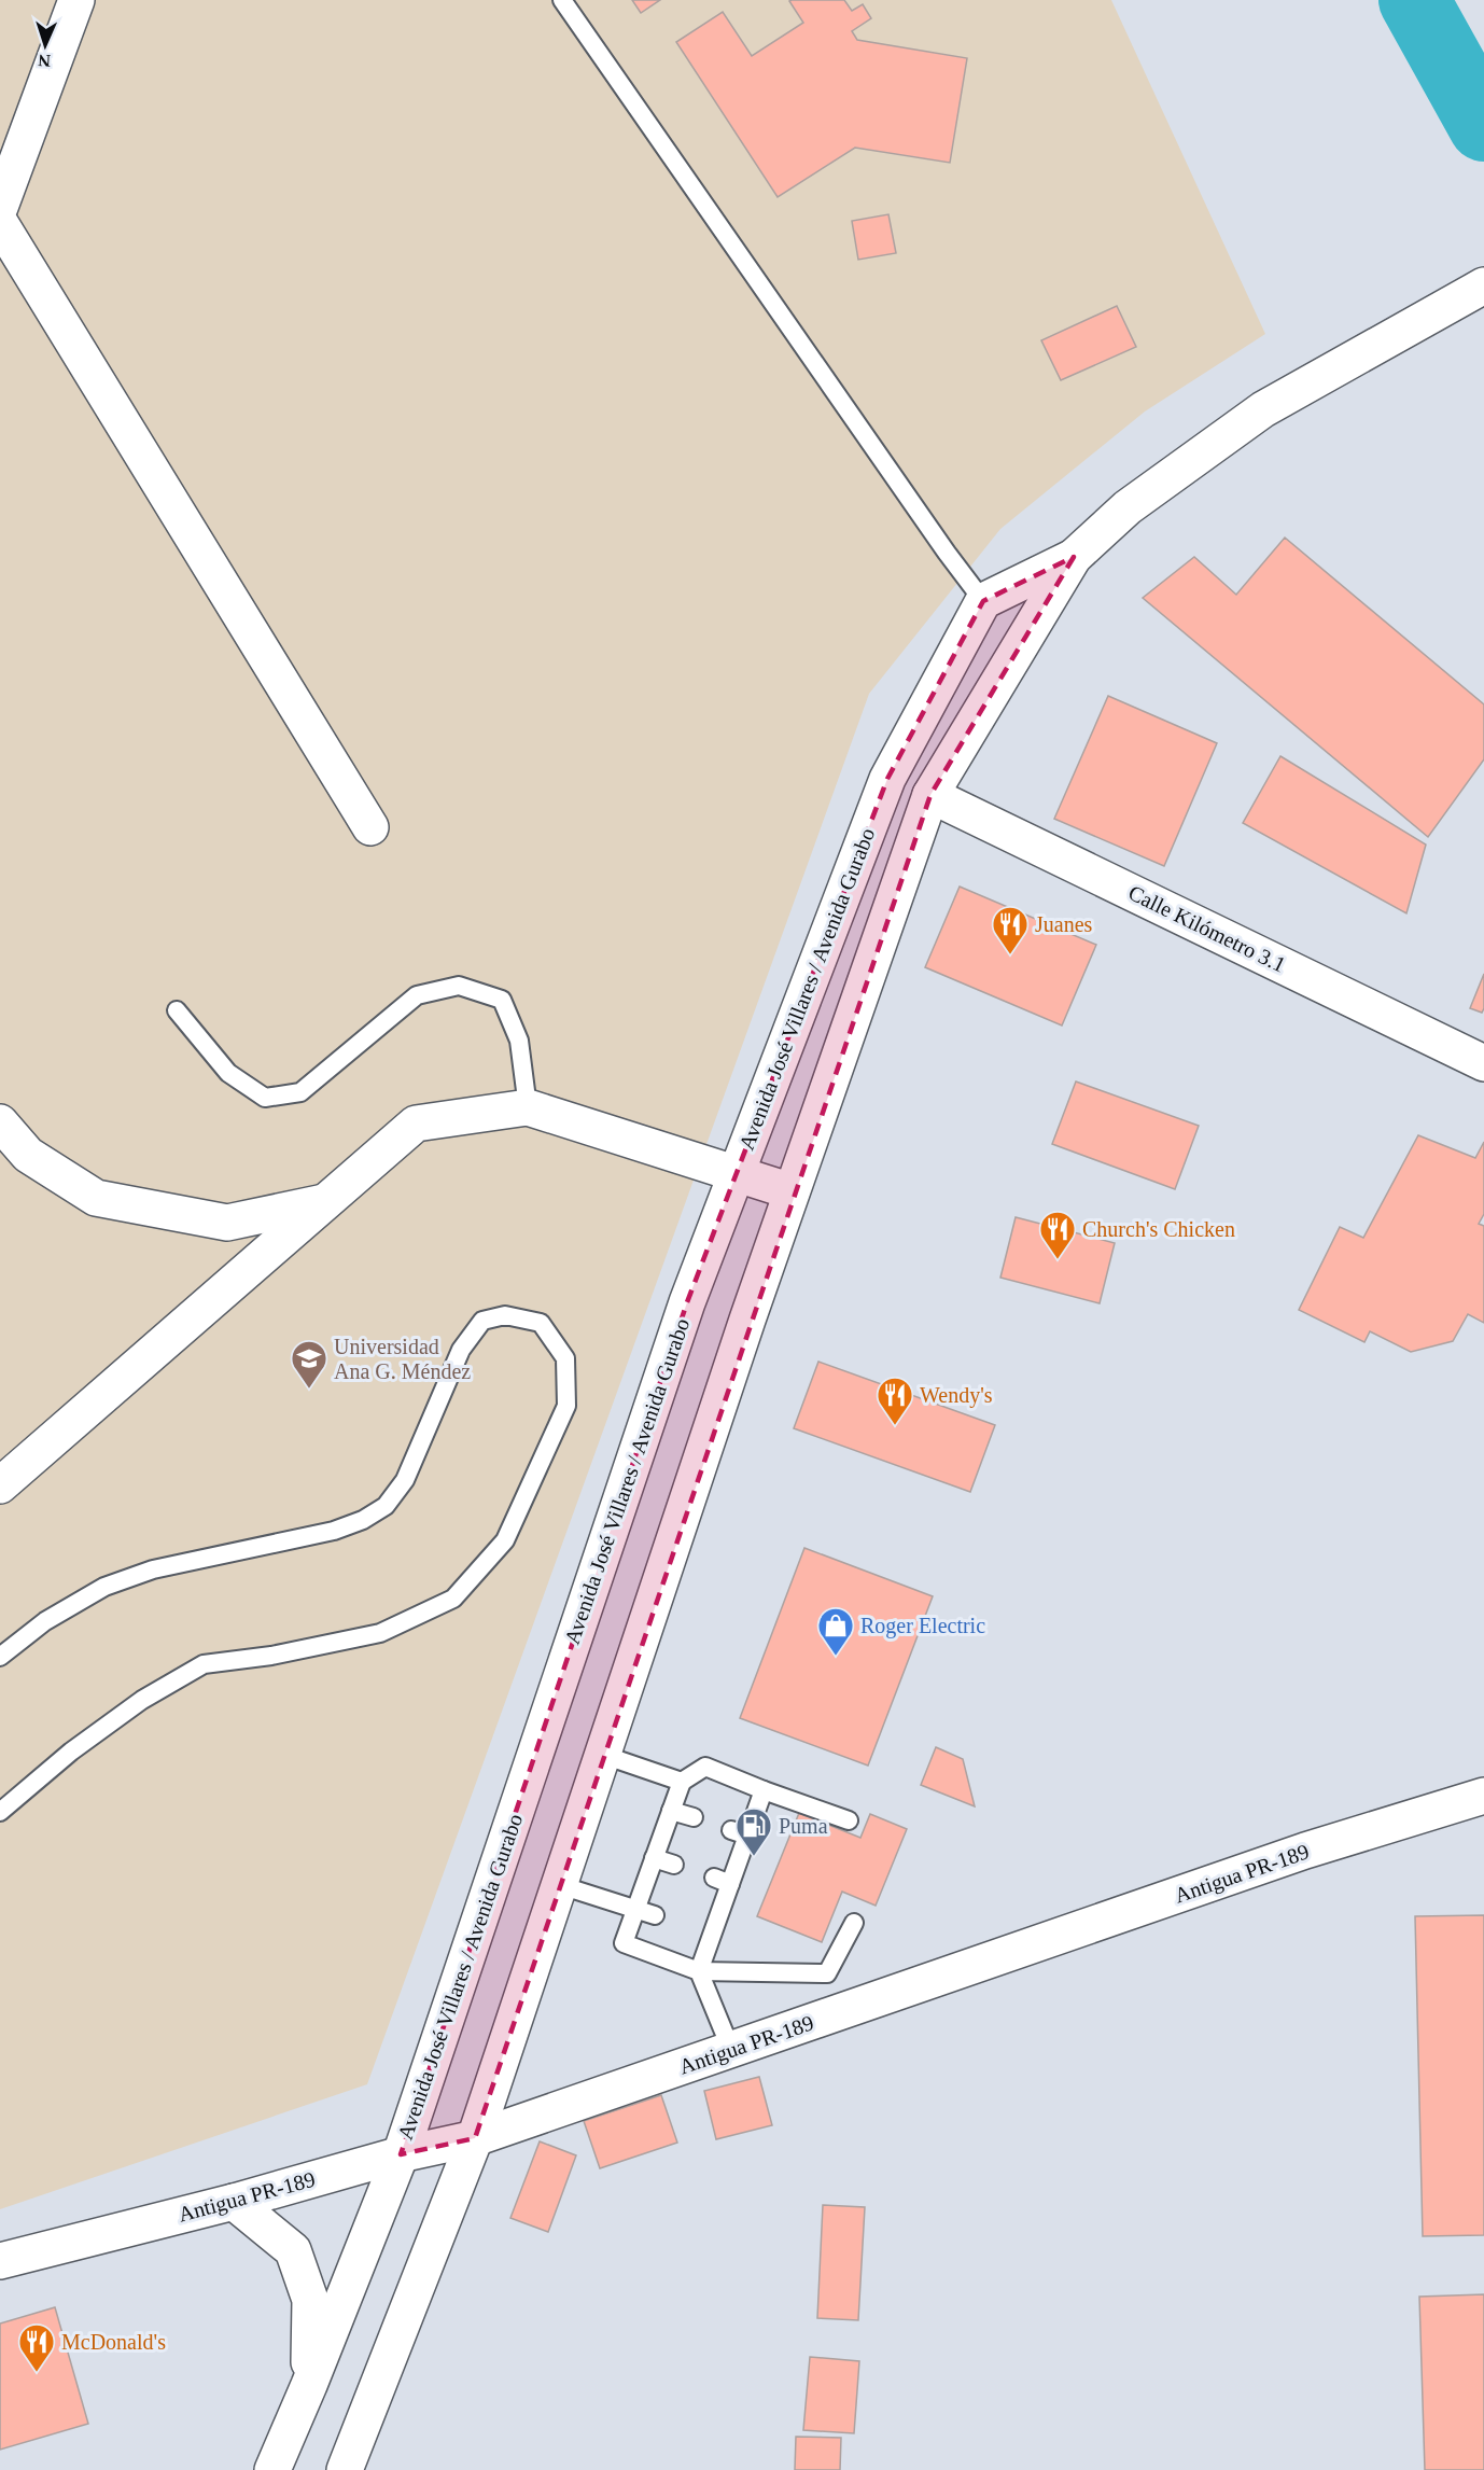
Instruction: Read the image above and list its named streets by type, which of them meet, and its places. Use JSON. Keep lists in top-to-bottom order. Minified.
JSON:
{"streets":{"main road":["Calle Kilómetro 3.1","Avenida José Villares / Avenida Gurabo","Antigua PR-189"]},"crossings":[["Avenida José Villares / Avenida Gurabo","Antigua PR-189"]],"places":{"restaurant":["Juanes","Church's Chicken","Wendy's","McDonald's"],"school or university":["Universidad Ana G. Méndez"],"shop":["Roger Electric"],"fuel station":["Puma"]},"north":"bottom"}
